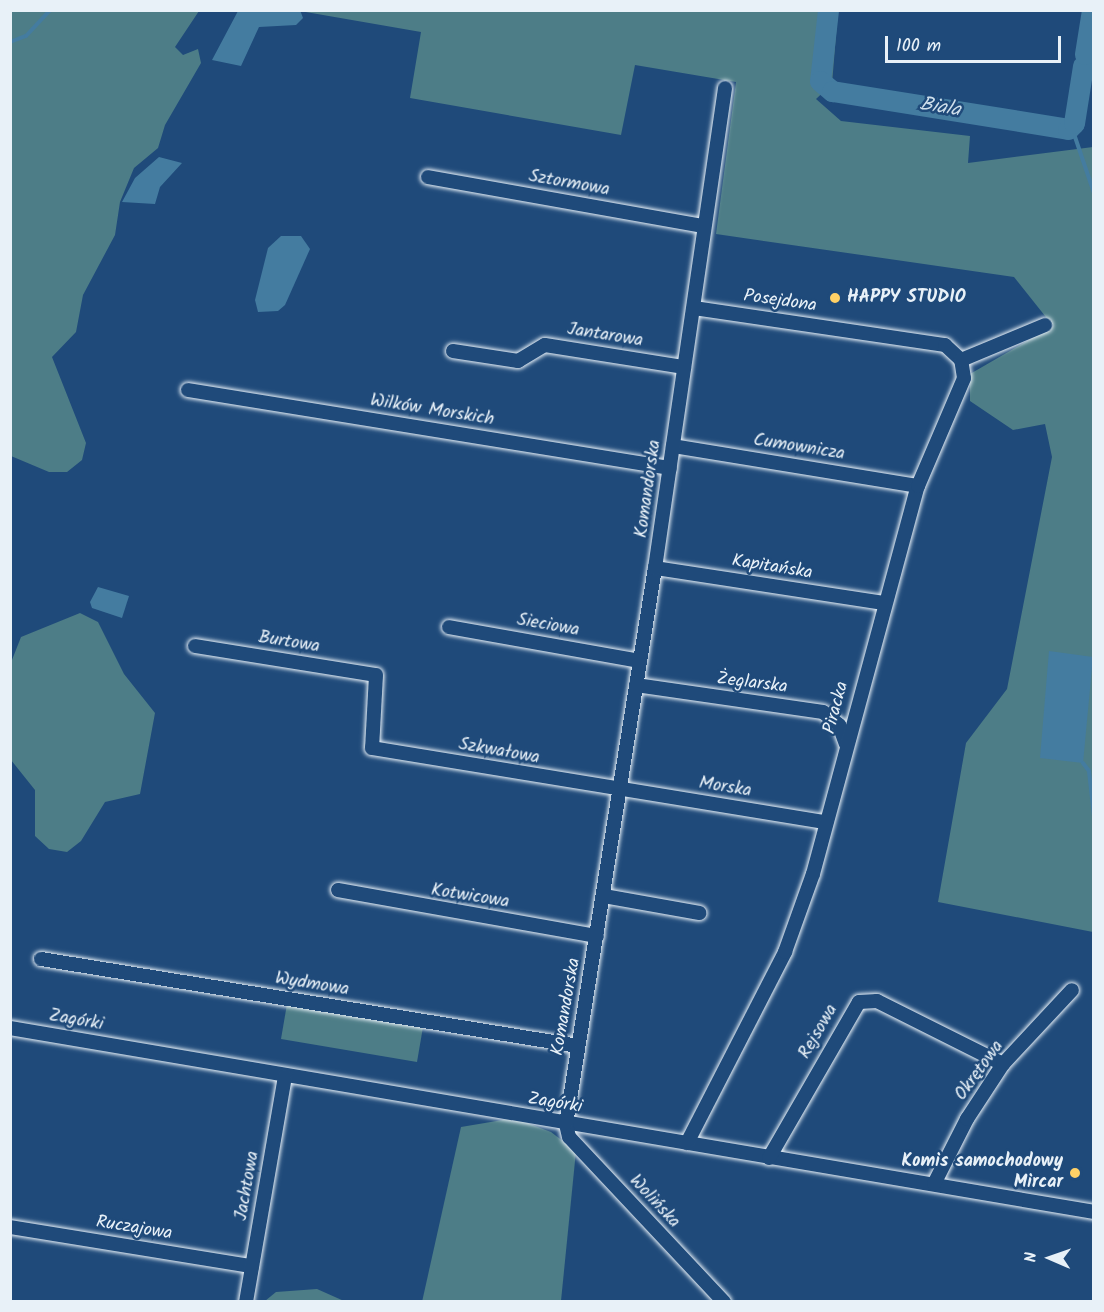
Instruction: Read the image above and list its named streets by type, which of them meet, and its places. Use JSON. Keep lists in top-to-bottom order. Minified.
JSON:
{"streets":{"street":["Sztormowa","Posejdona","Jantarowa","Wilków Morskich","Cumownicza","Komandorska","Kapitańska","Sieciowa","Burtowa","Żeglarska","Piracka","Szkwałowa","Morska","Kotwicowa","Wydmowa","Zagórki","Rejsowa","Okrętowa","Jachtowa","Wolińska","Ruczajowa"]},"crossings":[["Sztormowa","Komandorska"],["Posejdona","Komandorska"],["Posejdona","Piracka"],["Jantarowa","Komandorska"],["Wilków Morskich","Komandorska"],["Cumownicza","Komandorska"],["Cumownicza","Piracka"],["Komandorska","Kapitańska"],["Komandorska","Sieciowa"],["Komandorska","Żeglarska"],["Komandorska","Szkwałowa"],["Komandorska","Morska"],["Komandorska","Kotwicowa"],["Komandorska","Wydmowa"],["Komandorska","Zagórki"],["Komandorska","Wolińska"],["Kapitańska","Piracka"],["Burtowa","Szkwałowa"],["Żeglarska","Piracka"],["Piracka","Morska"],["Piracka","Zagórki"],["Szkwałowa","Morska"],["Zagórki","Rejsowa"],["Zagórki","Okrętowa"],["Zagórki","Jachtowa"],["Zagórki","Wolińska"],["Rejsowa","Okrętowa"],["Jachtowa","Ruczajowa"]],"water":["Biala"],"places":["HAPPY STUDIO","Komis samochodowy Mircar"],"scale_bar":"100 m","north":"left"}
